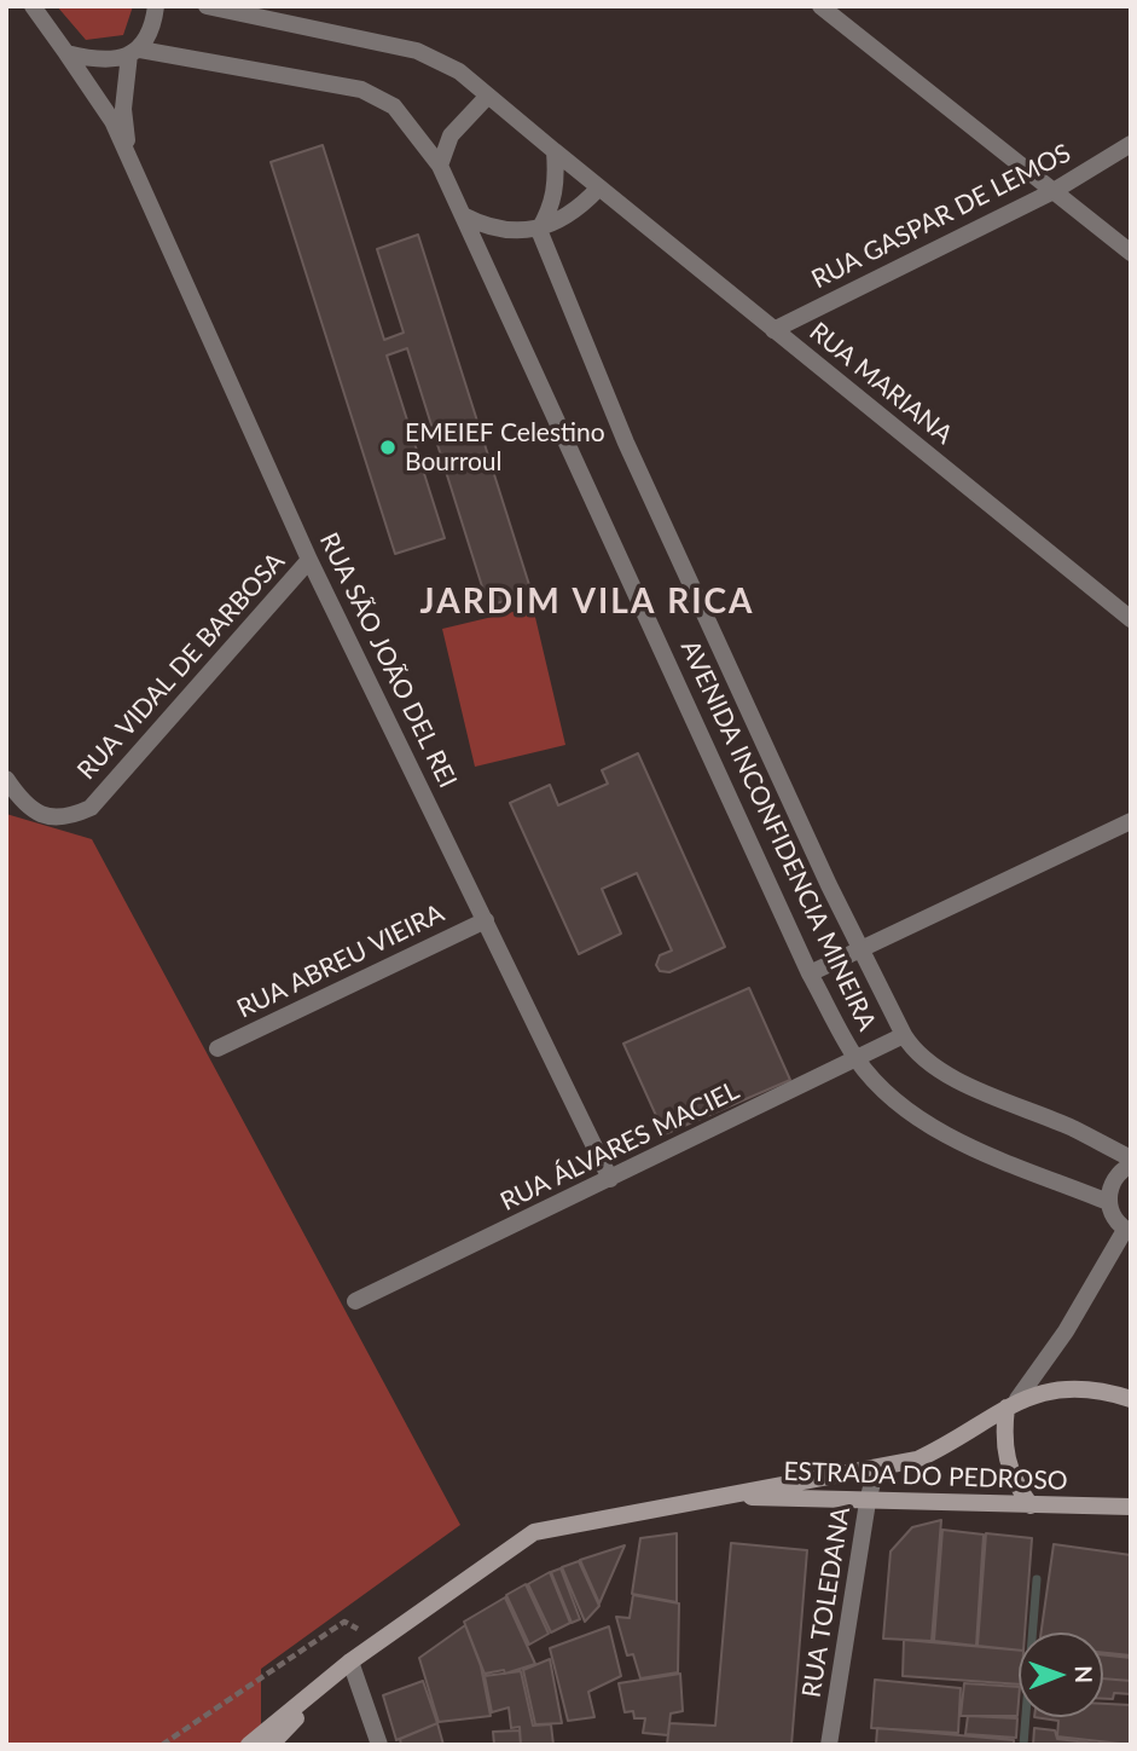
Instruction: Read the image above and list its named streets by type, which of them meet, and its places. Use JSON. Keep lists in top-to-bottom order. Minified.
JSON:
{"streets":{"main road":["ESTRADA DO PEDROSO"],"street":["RUA GASPAR DE LEMOS","RUA MARIANA","RUA SÃO JOÃO DEL REI","RUA VIDAL DE BARBOSA","AVENIDA INCONFIDENCIA MINEIRA","RUA ABREU VIEIRA","RUA ÁLVARES MACIEL","RUA TOLEDANA"]},"crossings":[["RUA GASPAR DE LEMOS","RUA MARIANA"],["RUA MARIANA","AVENIDA INCONFIDENCIA MINEIRA"],["RUA SÃO JOÃO DEL REI","RUA VIDAL DE BARBOSA"],["RUA SÃO JOÃO DEL REI","AVENIDA INCONFIDENCIA MINEIRA"],["RUA SÃO JOÃO DEL REI","RUA ABREU VIEIRA"],["RUA SÃO JOÃO DEL REI","RUA ÁLVARES MACIEL"],["AVENIDA INCONFIDENCIA MINEIRA","RUA ÁLVARES MACIEL"],["ESTRADA DO PEDROSO","RUA TOLEDANA"]],"districts":["JARDIM VILA RICA"],"places":["EMEIEF Celestino Bourroul"],"north":"right"}
